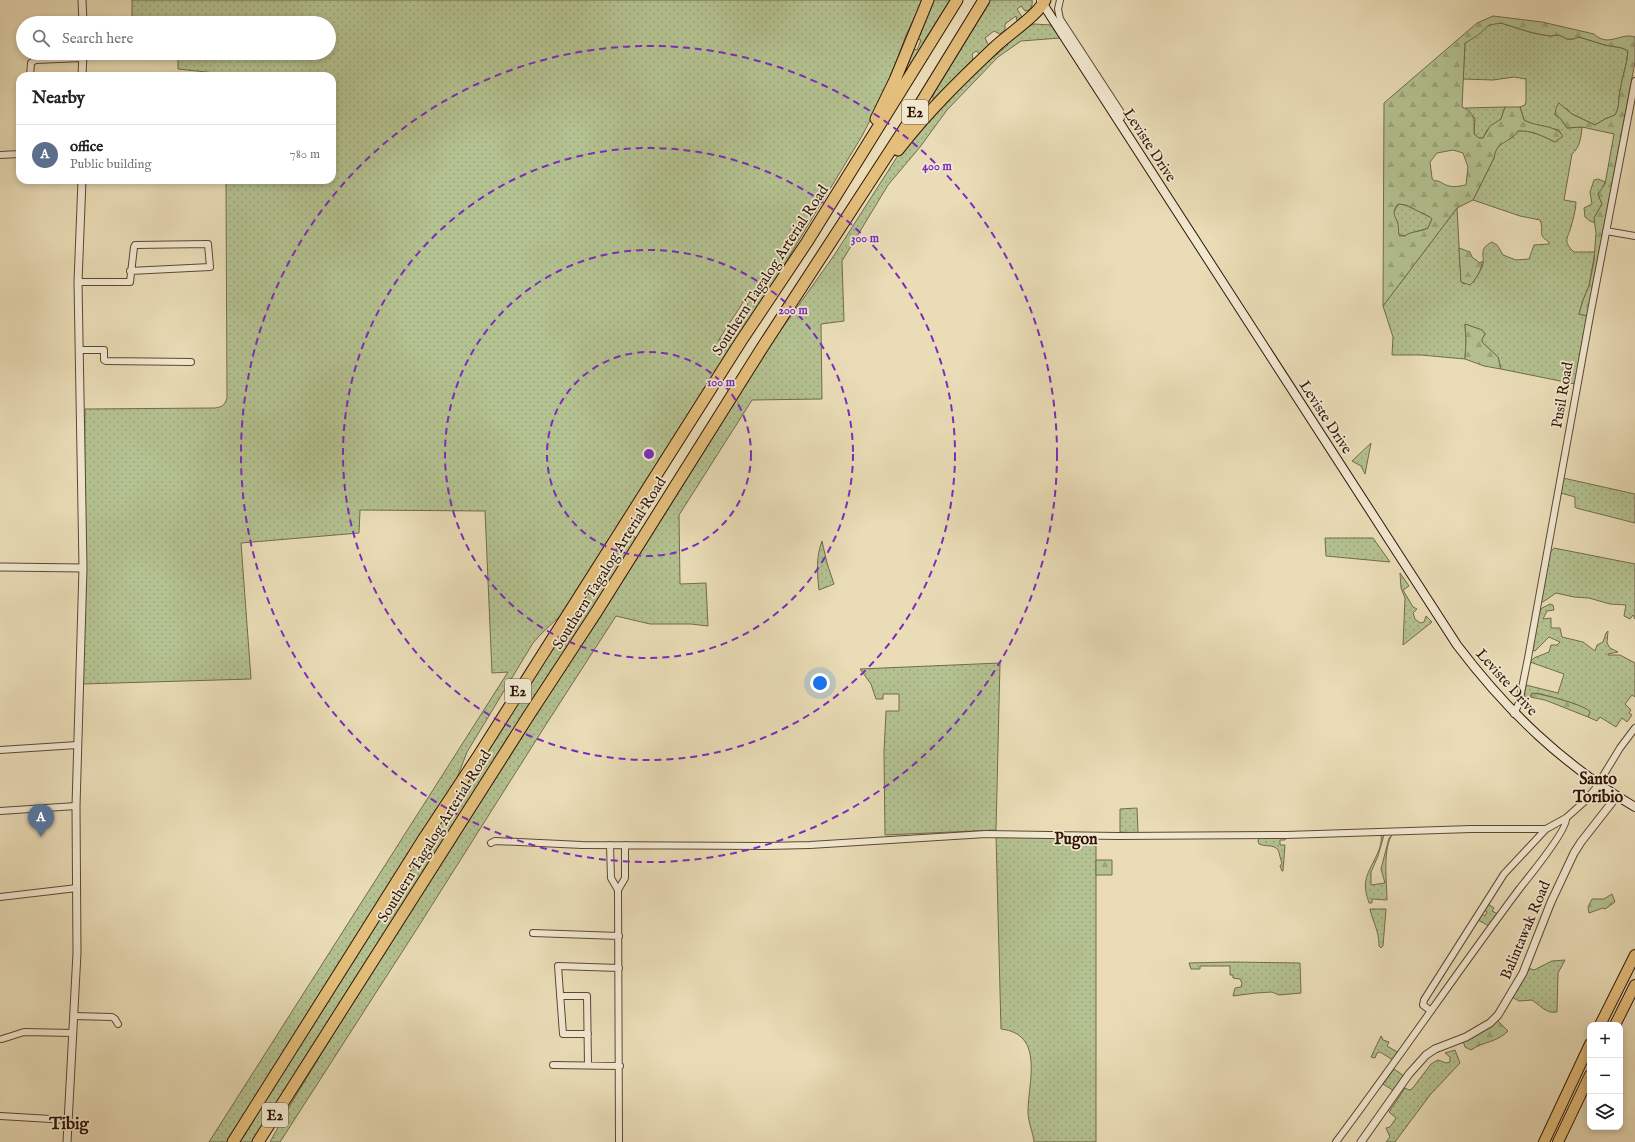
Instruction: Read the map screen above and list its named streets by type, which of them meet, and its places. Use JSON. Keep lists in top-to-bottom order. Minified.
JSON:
{"streets":{"highway":["E2","Southern Tagalog Arterial Road"],"main road":["Leviste Drive"],"street":["Pusil Road","Balintawak Road"]},"crossings":[["Leviste Drive","Pusil Road"],["Leviste Drive","Balintawak Road"]],"districts":["Santo Toribio","Pugon","Tibig"],"page":{"search":"Search here","heading":"Nearby","list":[{"mark":"A","name":"office","note":"Public building","value":"780 m"}],"pins":"A","map_buttons":["+","−"]},"rings":["400 m","300 m","200 m","100 m"]}
